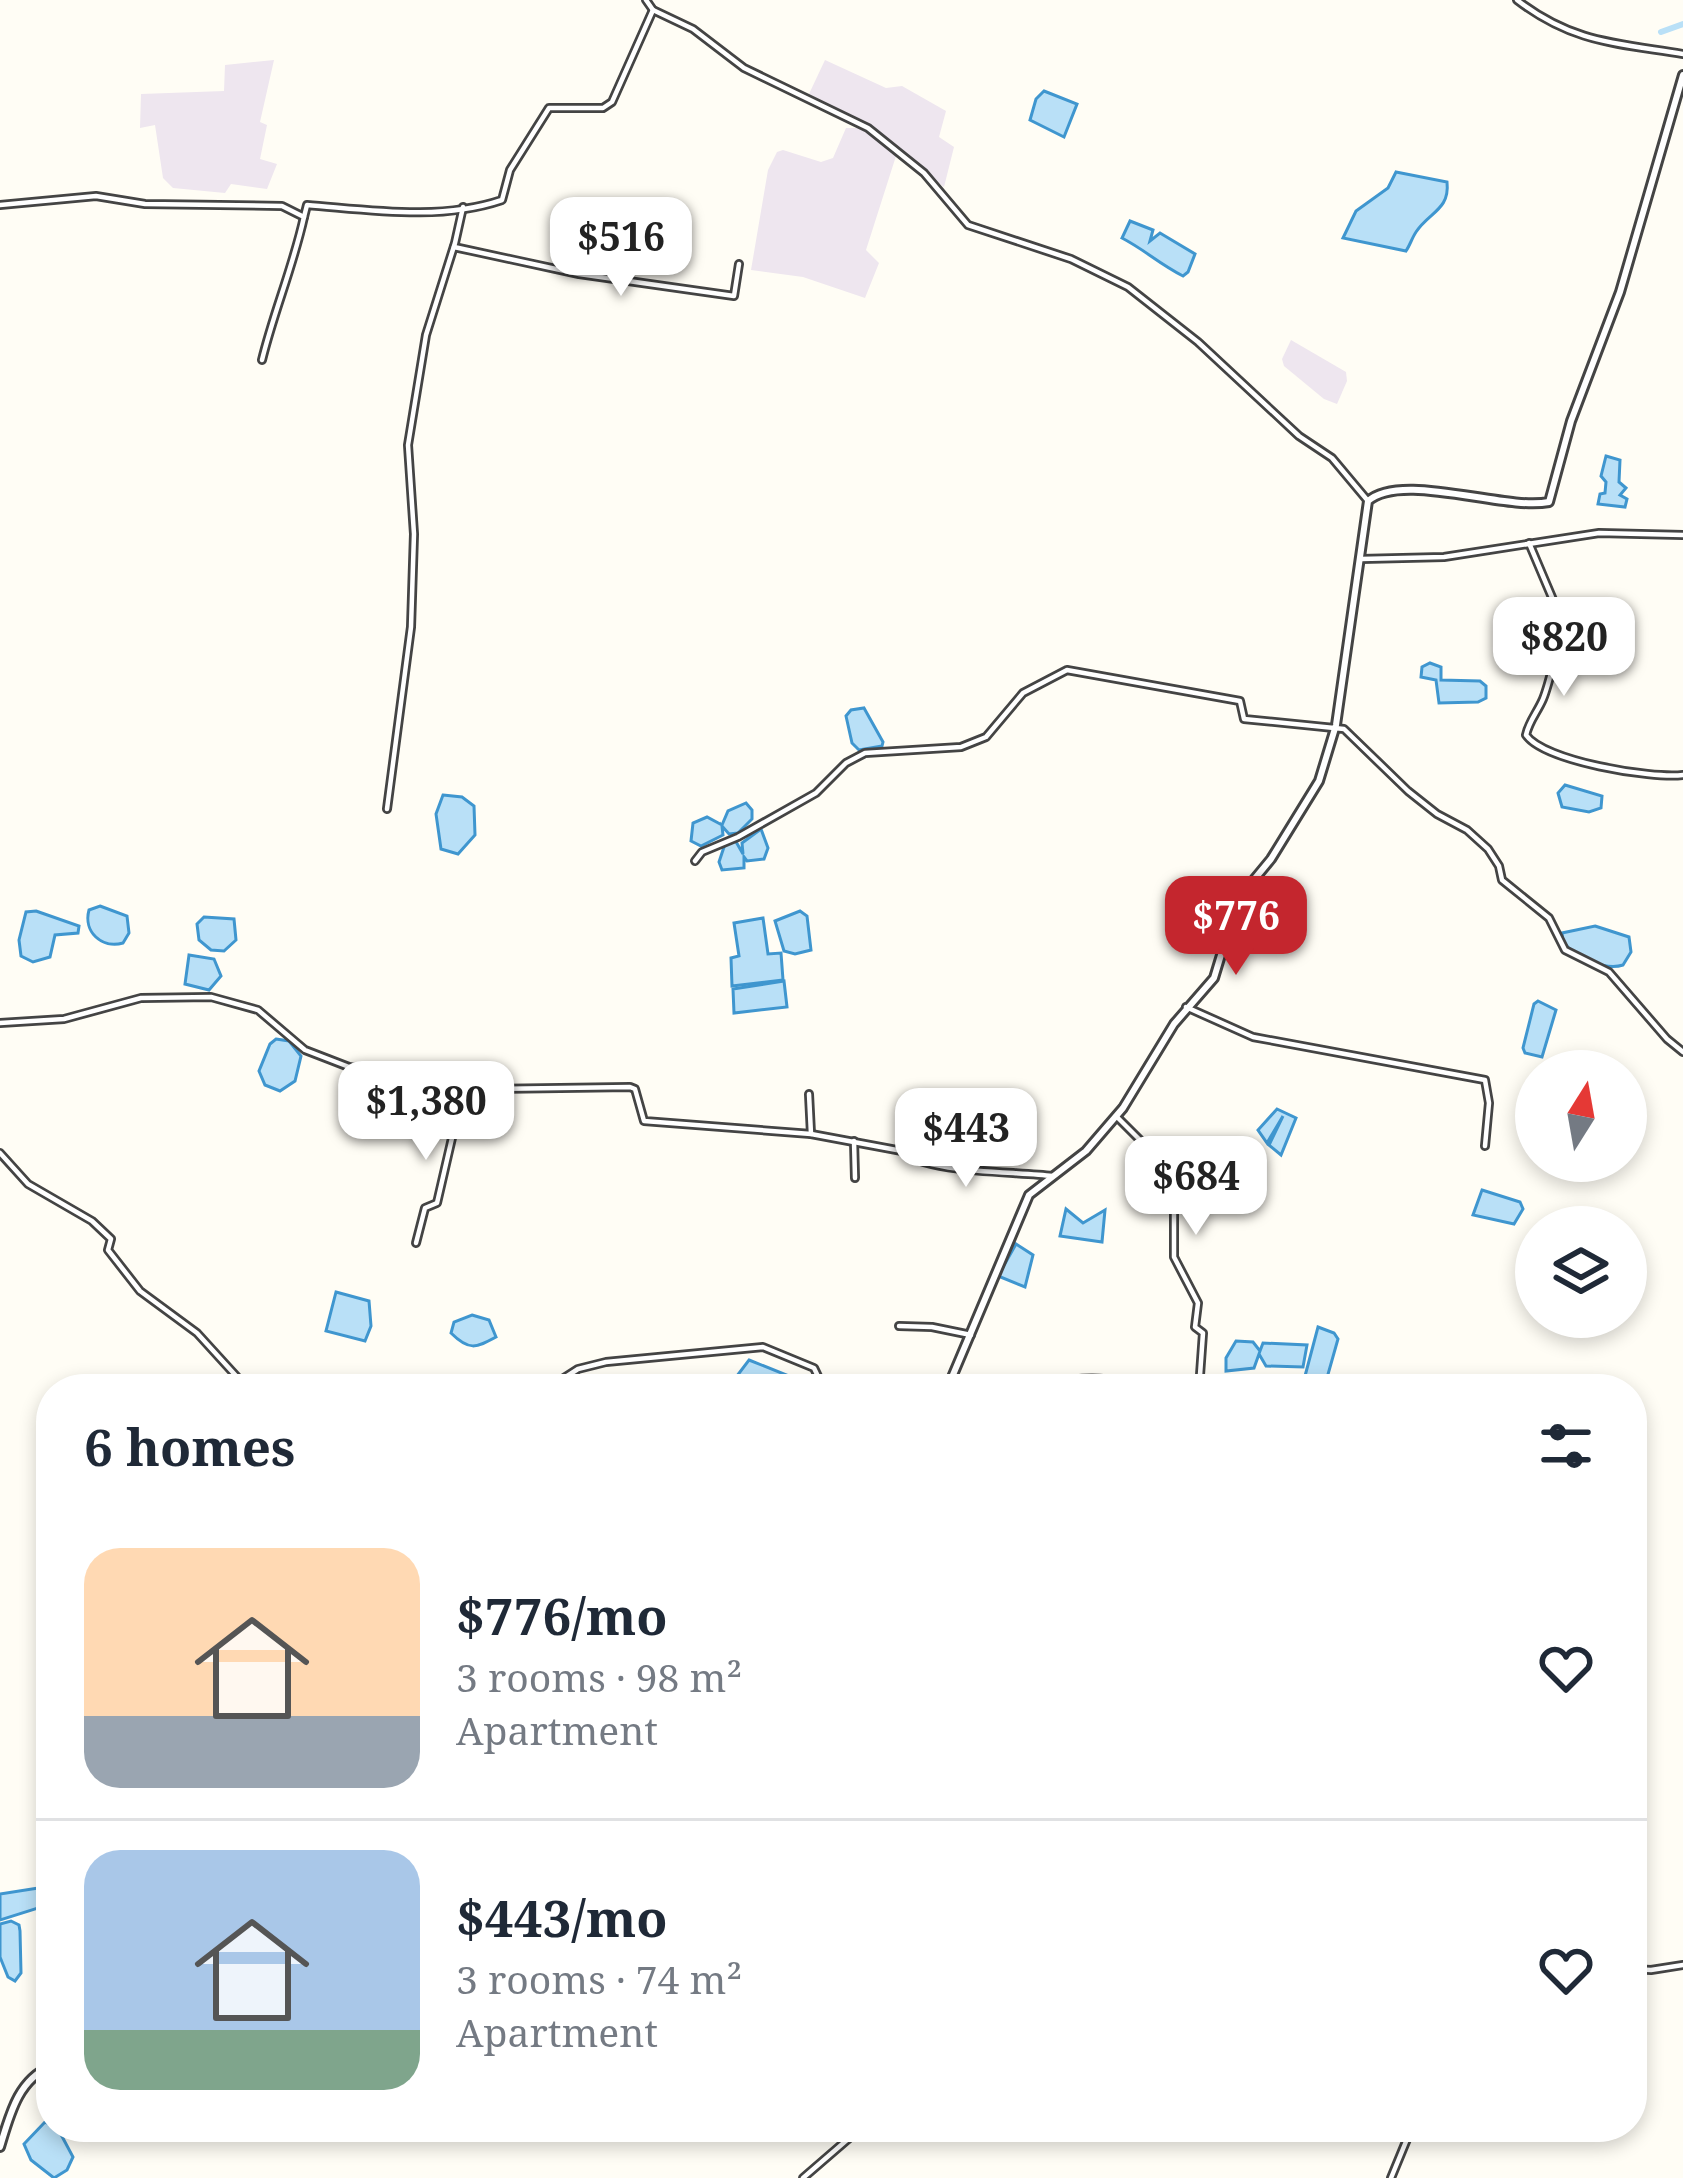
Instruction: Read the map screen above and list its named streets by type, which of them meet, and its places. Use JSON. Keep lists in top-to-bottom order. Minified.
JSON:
{"north":"top","page":{"price":["$516","$820","$776","$1,380","$443","$684"],"heading":"6 homes","list":[{"name":"$776/mo","note":"3 rooms · 98 m² · Apartment"},{"name":"$443/mo","note":"3 rooms · 74 m² · Apartment"}]}}
